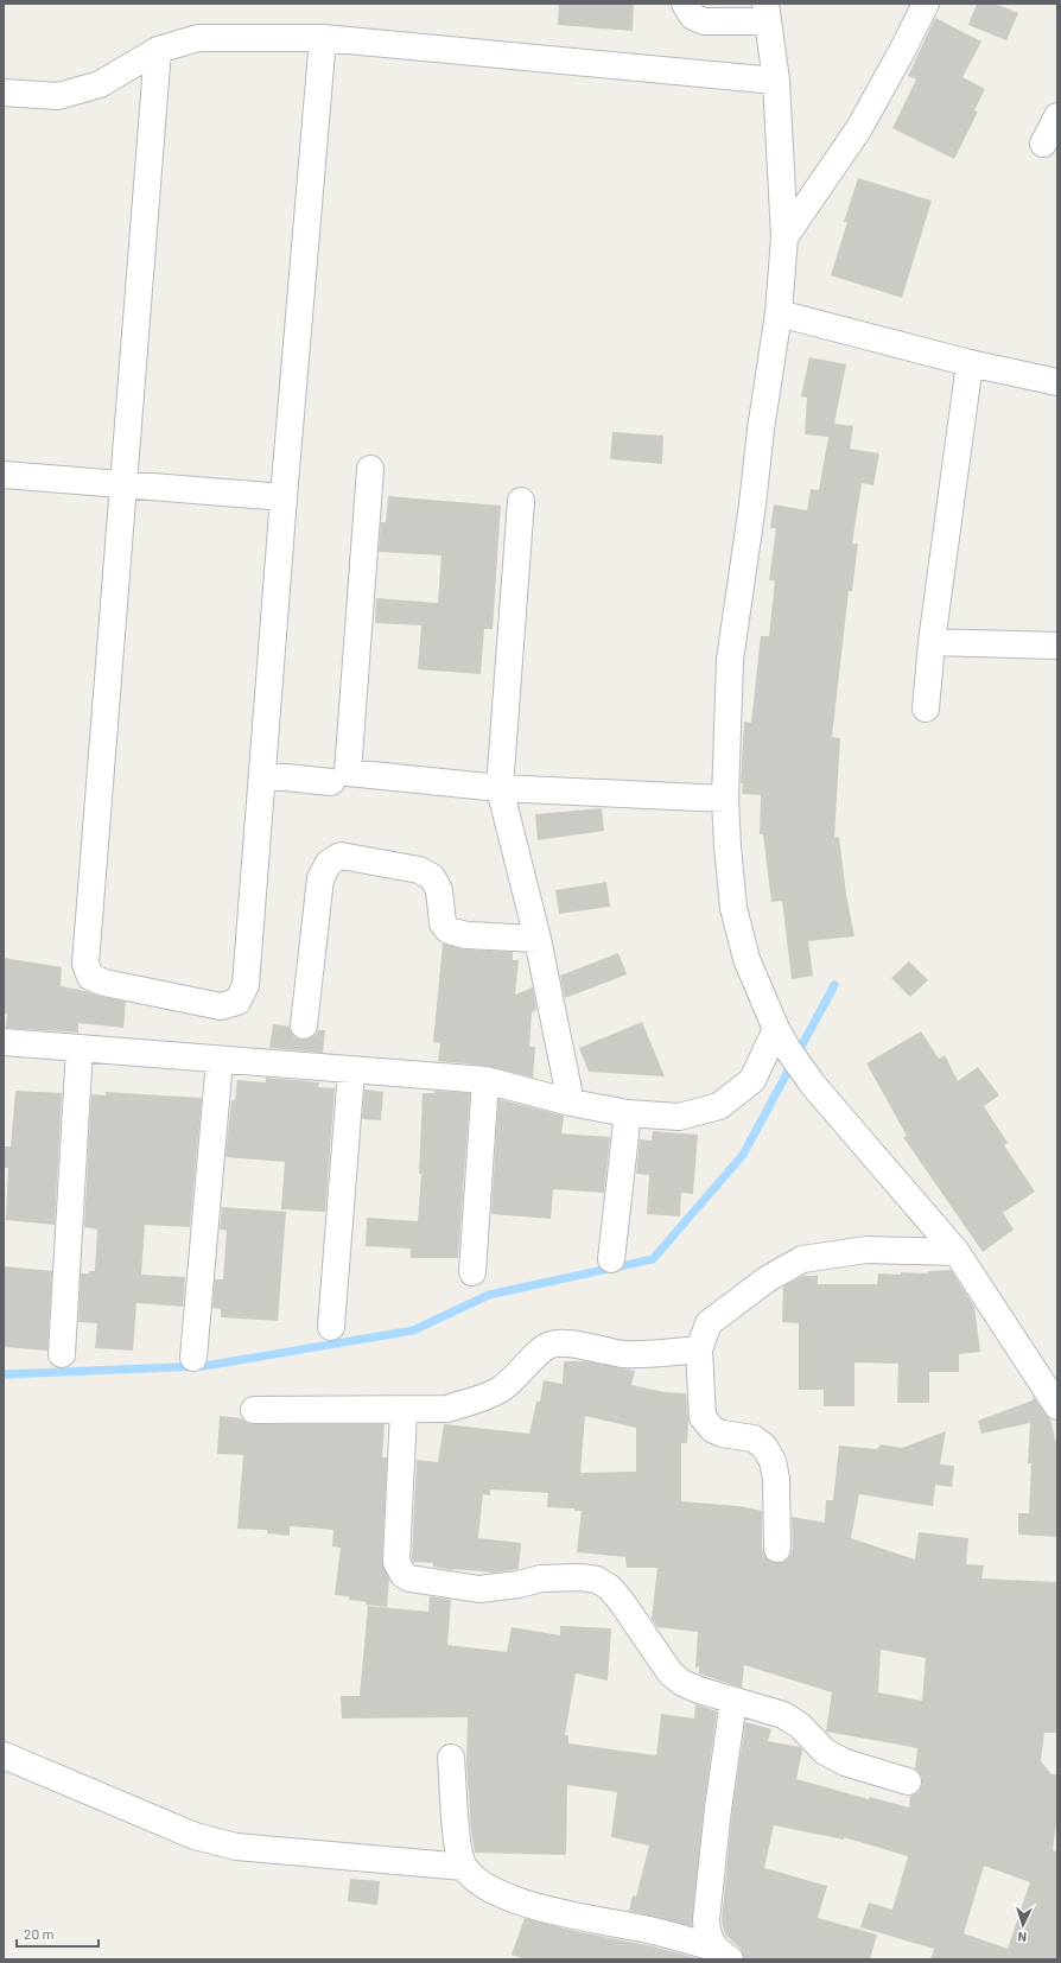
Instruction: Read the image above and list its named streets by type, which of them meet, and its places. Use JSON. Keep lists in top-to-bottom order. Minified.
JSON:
{"scale_bar":"20 m","north":"bottom"}
